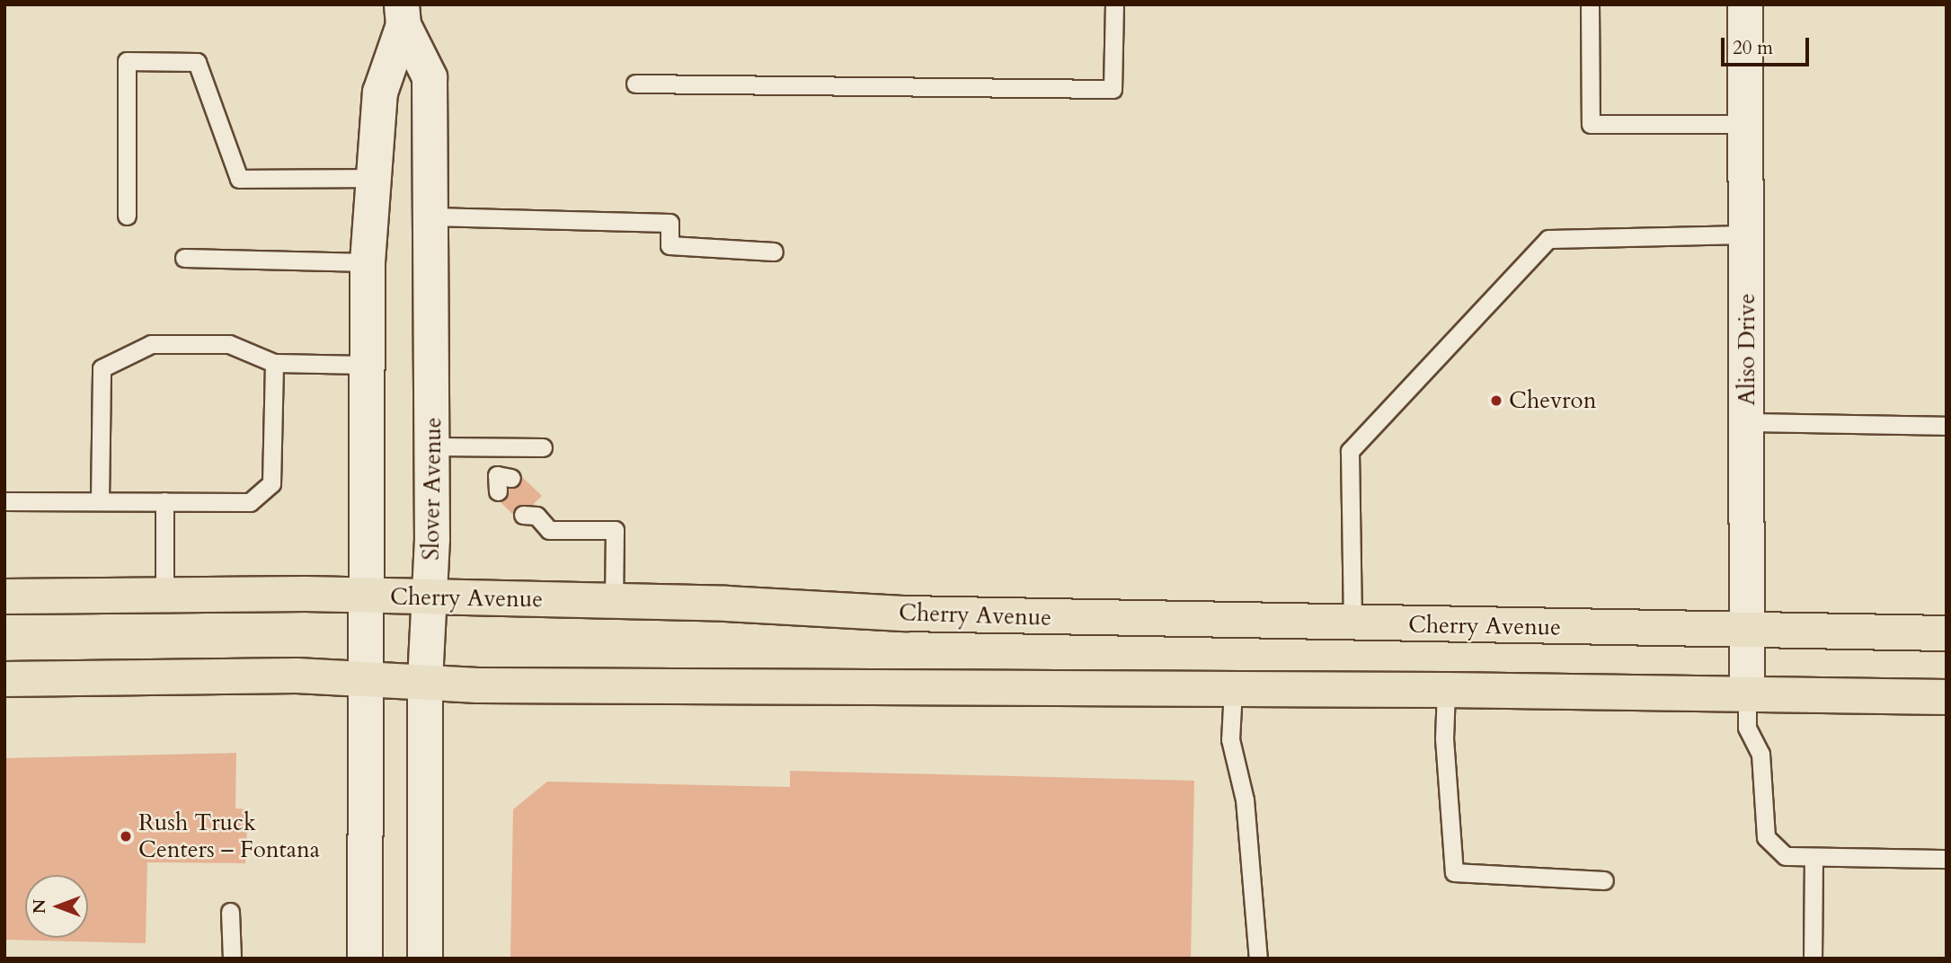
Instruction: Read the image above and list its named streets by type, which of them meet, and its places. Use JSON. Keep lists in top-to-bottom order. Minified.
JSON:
{"streets":{"main road":["Aliso Drive","Slover Avenue","Cherry Avenue"]},"crossings":[["Aliso Drive","Cherry Avenue"],["Slover Avenue","Cherry Avenue"]],"places":["Chevron","Rush Truck Centers – Fontana"],"scale_bar":"20 m","north":"left"}
